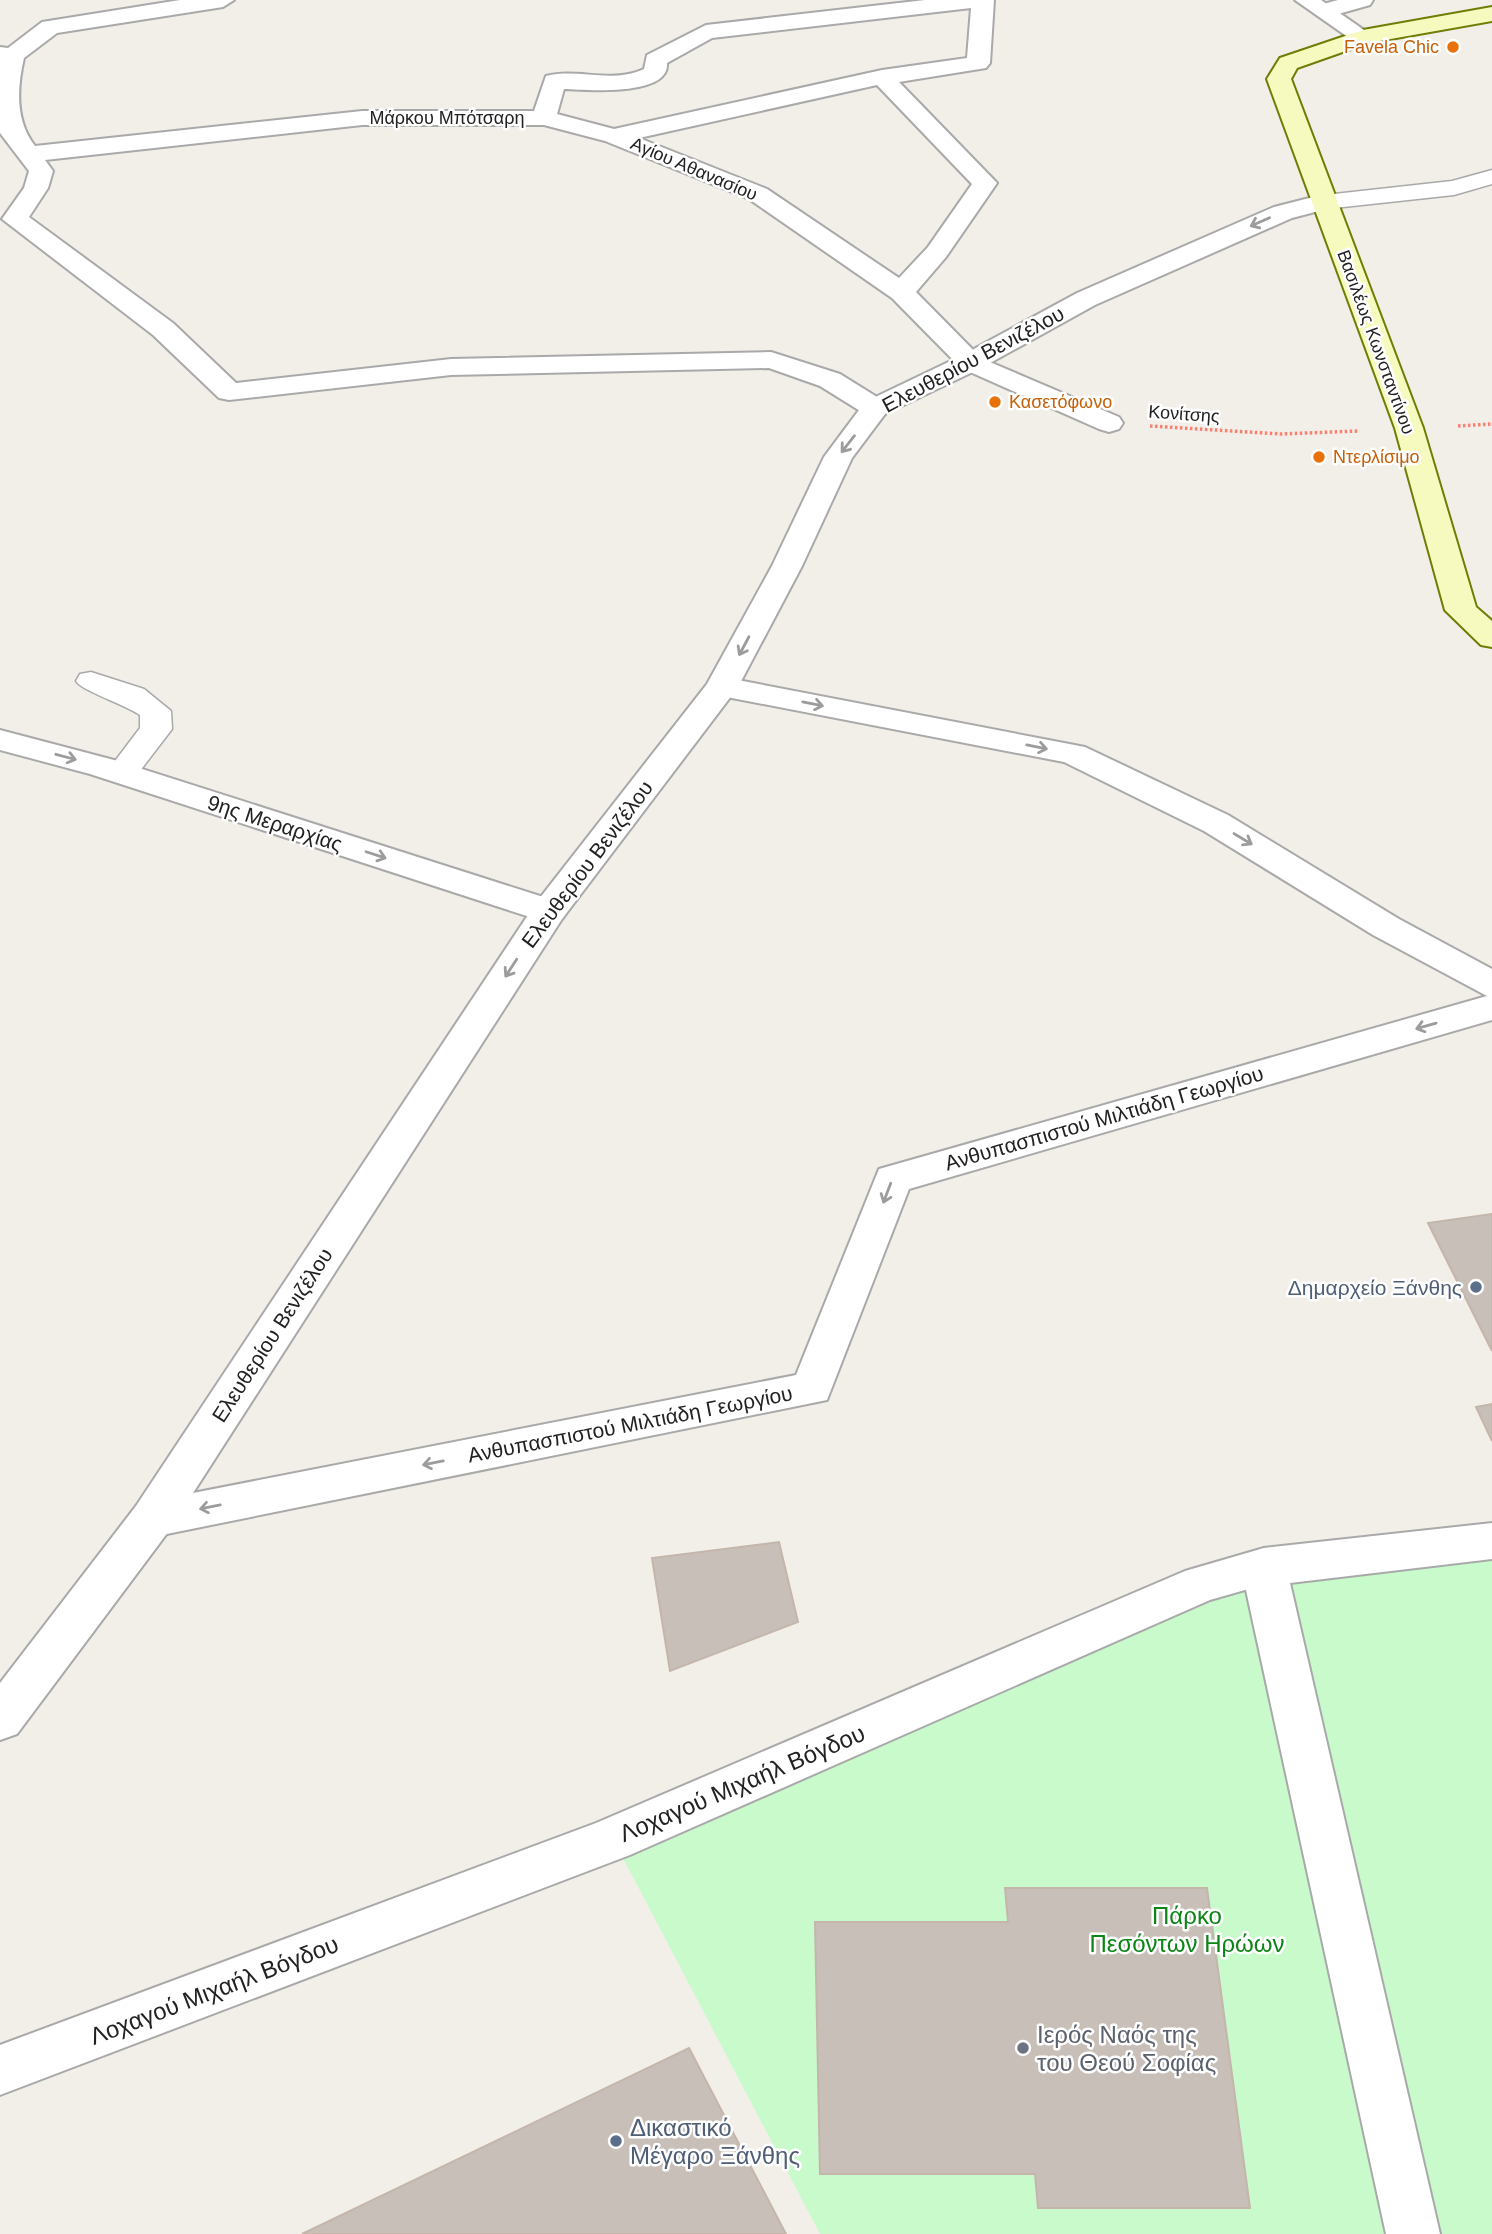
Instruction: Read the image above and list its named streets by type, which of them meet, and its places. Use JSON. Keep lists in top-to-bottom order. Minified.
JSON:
{"streets":{"main road":["Βασιλέως Κωνσταντίνου"],"street":["Μάρκου Μπότσαρη","Αγίου Αθανασίου","Ελευθερίου Βενιζέλου","9ης Μεραρχίας","Ανθυπασπιστού Μιλτιάδη Γεωργίου","Λοχαγού Μιχαήλ Βόγδου"],"path":["Κονίτσης"]},"crossings":[["Μάρκου Μπότσαρη","Αγίου Αθανασίου"],["Αγίου Αθανασίου","Ελευθερίου Βενιζέλου"],["Βασιλέως Κωνσταντίνου","Ελευθερίου Βενιζέλου"],["Βασιλέως Κωνσταντίνου","Κονίτσης"],["Ελευθερίου Βενιζέλου","9ης Μεραρχίας"],["Ελευθερίου Βενιζέλου","Ανθυπασπιστού Μιλτιάδη Γεωργίου"]],"one_way":["Ελευθερίου Βενιζέλου","9ης Μεραρχίας","Ανθυπασπιστού Μιλτιάδη Γεωργίου"],"parks":["Πάρκο Πεσόντων Ηρώων"],"places":["Favela Chic","Κασετόφωνο","Ντερλίσιμο","Δημαρχείο Ξάνθης","Ιερός Ναός της του Θεού Σοφίας","Δικαστικό Μέγαρο Ξάνθης"]}
